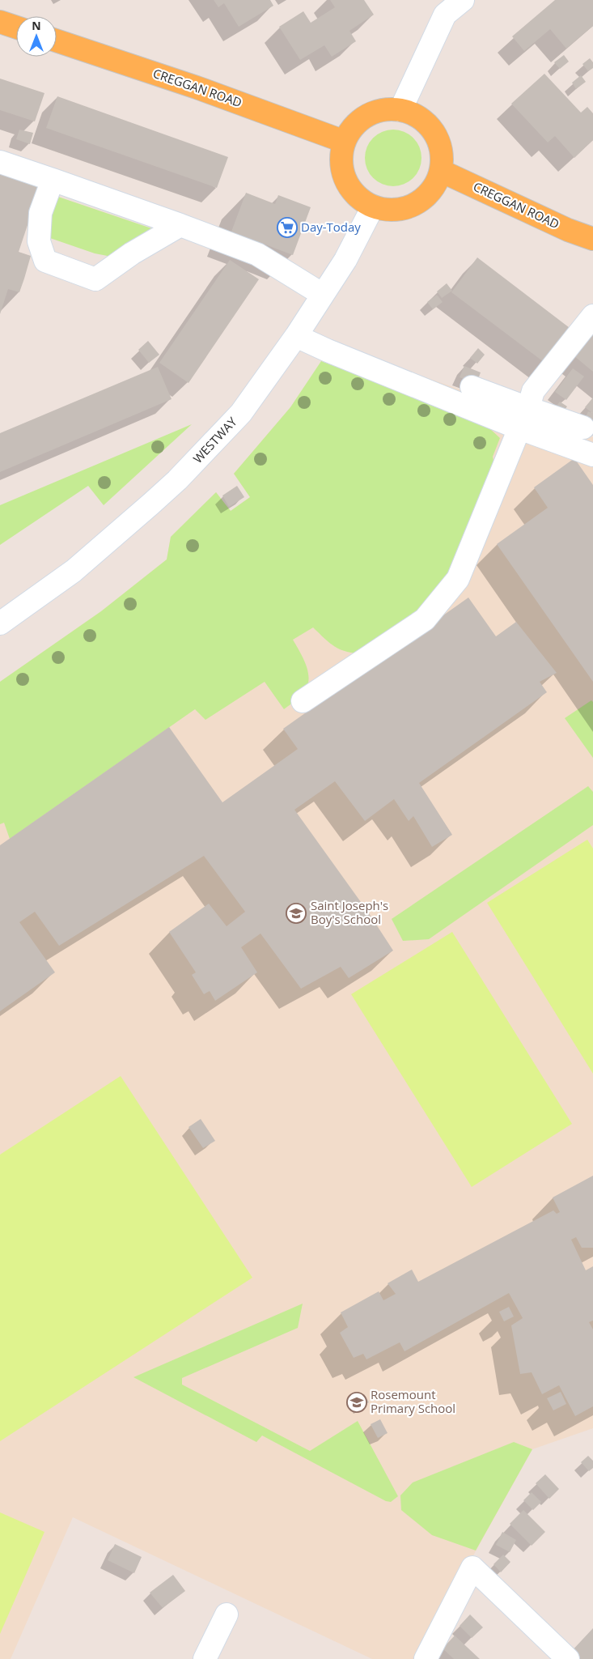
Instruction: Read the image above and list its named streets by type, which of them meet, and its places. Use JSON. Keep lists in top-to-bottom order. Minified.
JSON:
{"streets":{"main road":["CREGGAN ROAD"],"street":["WESTWAY"]},"crossings":[["CREGGAN ROAD","WESTWAY"]],"places":{"supermarket":["Day-Today"],"school or university":["Saint Joseph's Boy's School","Rosemount Primary School"]},"north":"top"}
